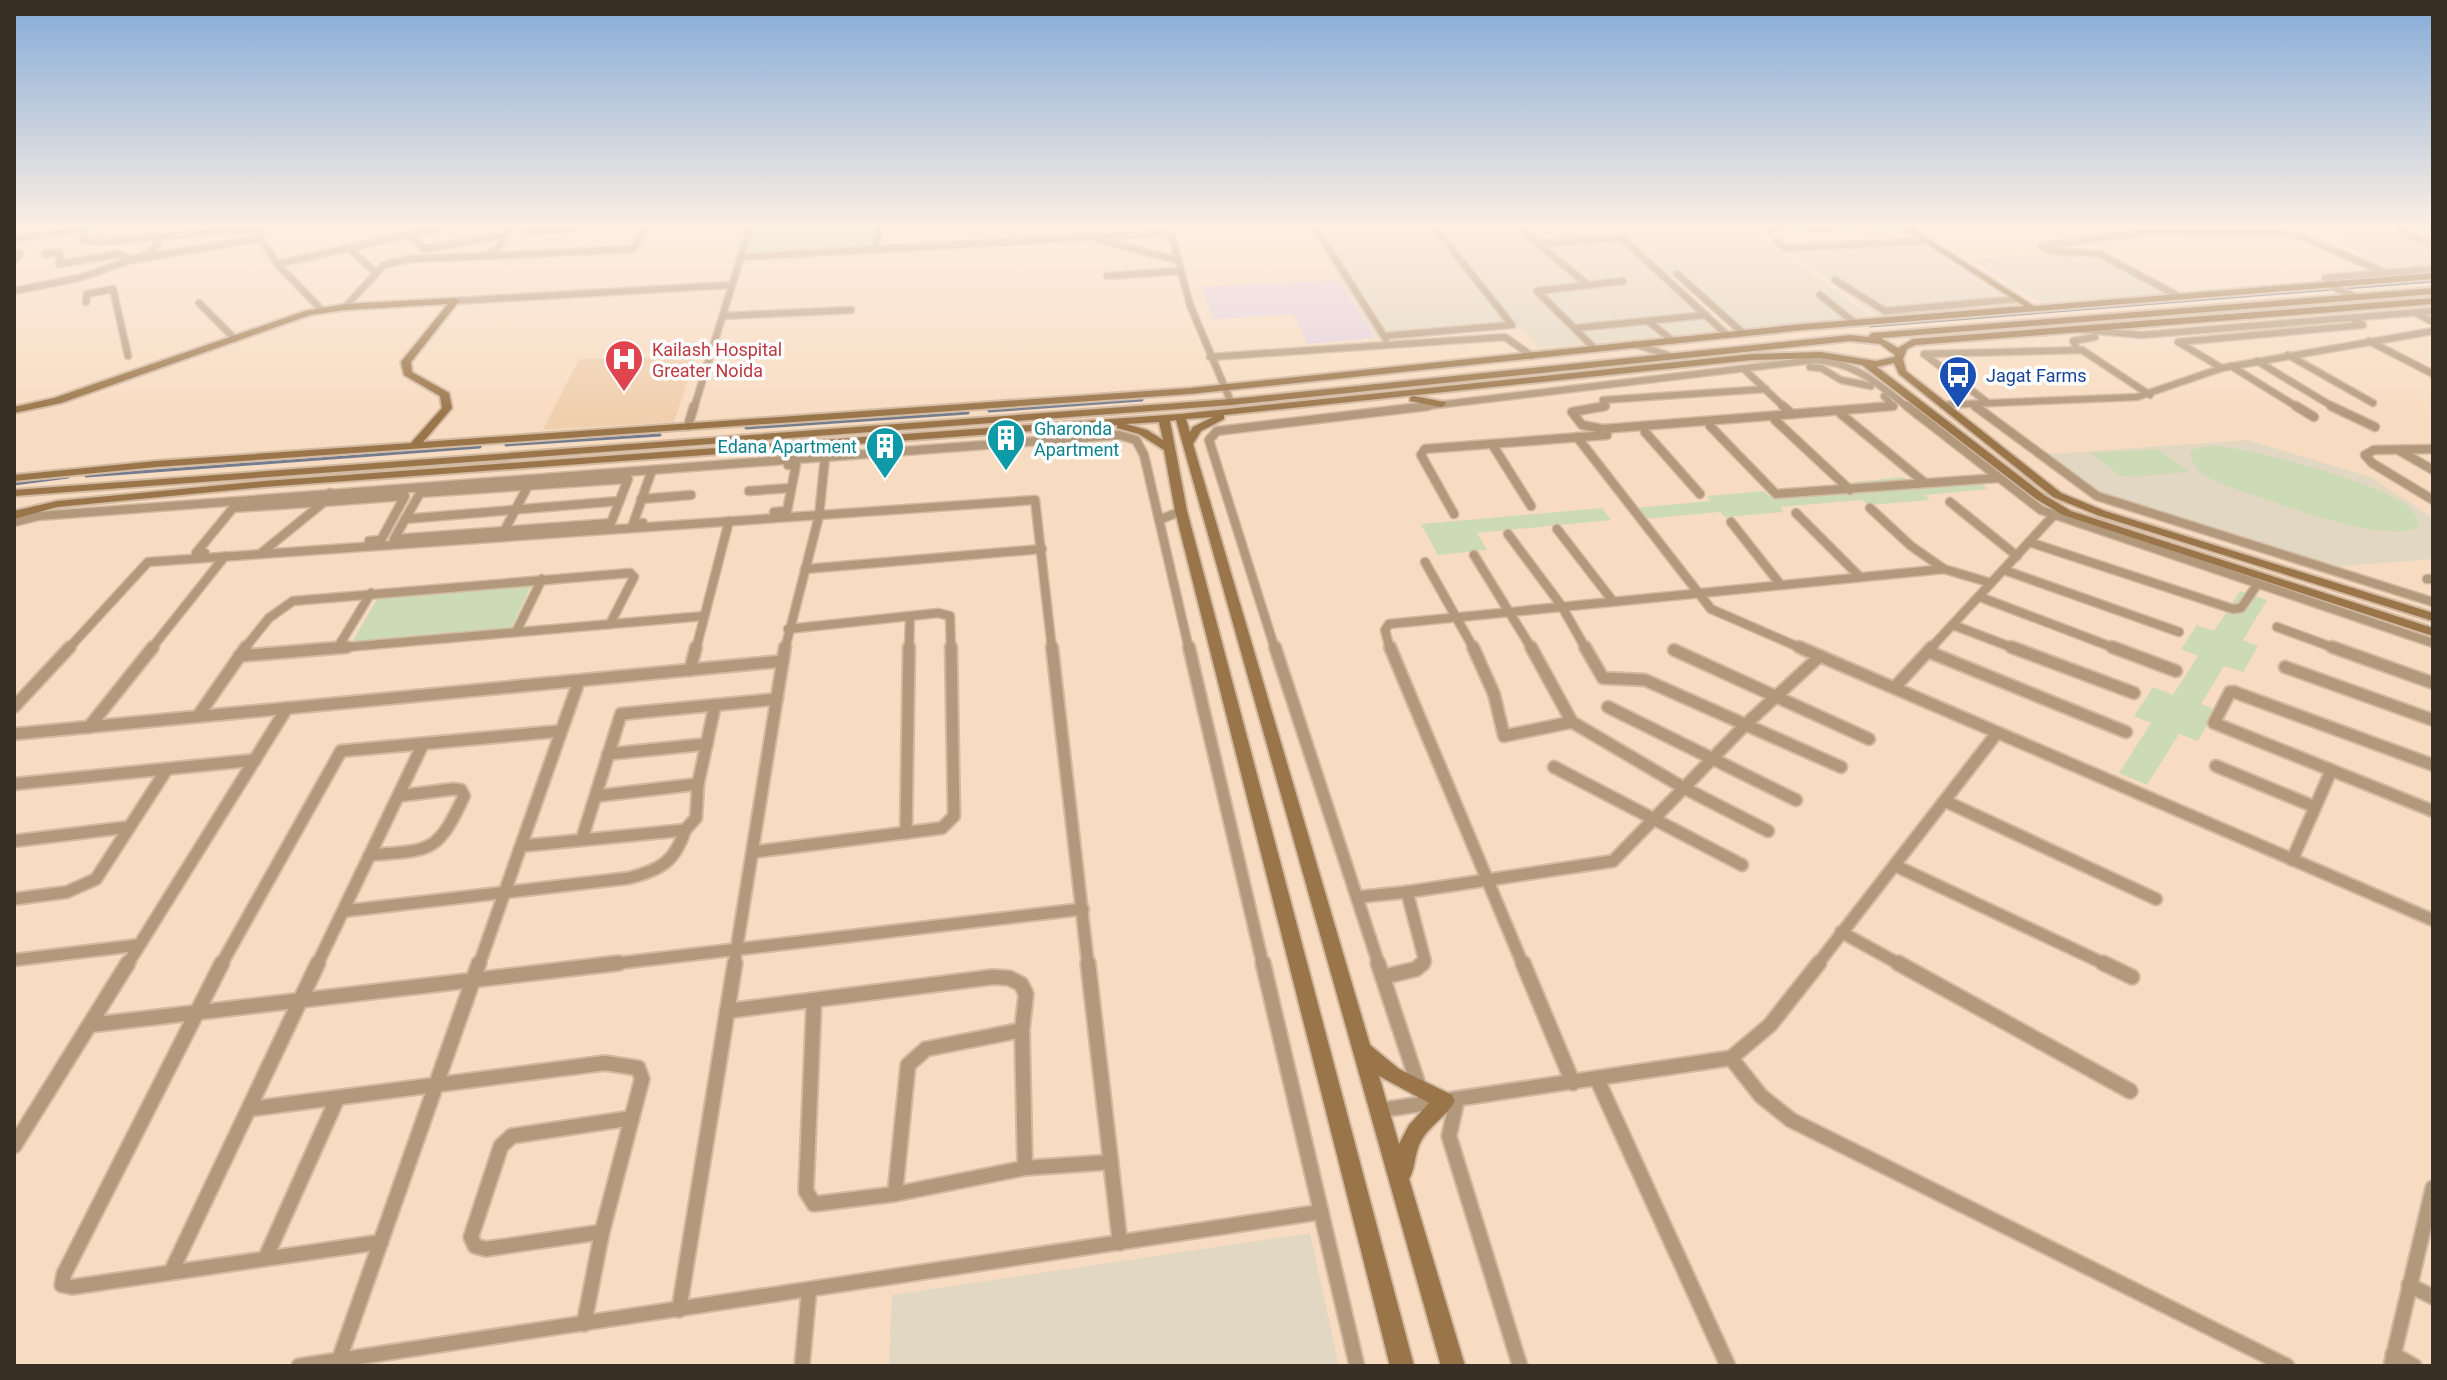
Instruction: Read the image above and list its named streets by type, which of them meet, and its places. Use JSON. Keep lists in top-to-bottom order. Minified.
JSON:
{"places":{"hospital":["Kailash Hospital Greater Noida"],"bus stop":["Jagat Farms"],"building":["Gharonda Apartment","Edana Apartment"]}}
